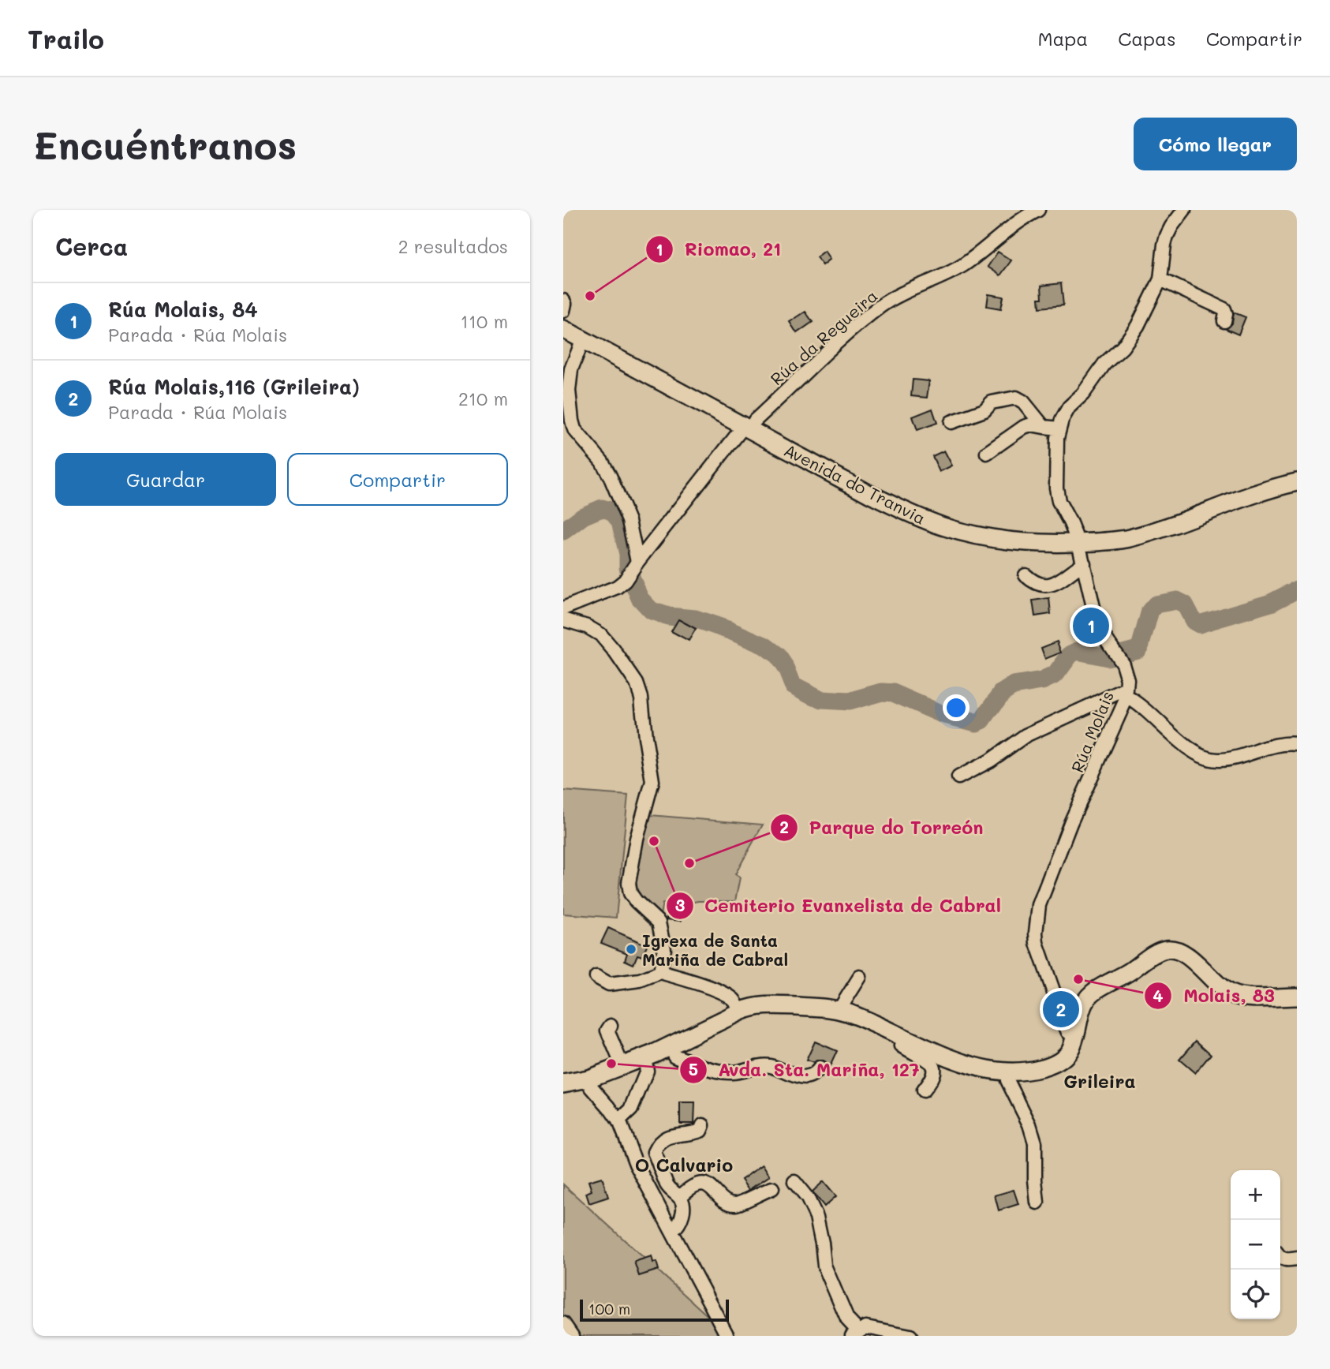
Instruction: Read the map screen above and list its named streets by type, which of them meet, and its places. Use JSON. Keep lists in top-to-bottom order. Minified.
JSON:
{"streets":{"main road":["Avenida do Tranvia"],"street":["Rúa da Regueira","Rúa Molais"]},"crossings":[["Rúa da Regueira","Avenida do Tranvia"],["Avenida do Tranvia","Rúa Molais"]],"districts":["Grileira","O Calvario"],"places":["Riomao, 21","Cemiterio Evanxelista de Cabral","Parque do Torreón","Igrexa de Santa Mariña de Cabral","Molais, 83","Avda. Sta. Mariña, 127"],"scale_bar":"100 m","page":{"header":"Trailo","nav":["Mapa","Capas","Compartir"],"buttons":["Cómo llegar",["Guardar","Compartir"]],"title":"Encuéntranos","heading":["Cerca","2 resultados"],"list":[{"mark":"1","name":"Rúa Molais, 84","note":"Parada · Rúa Molais","value":"110 m"},{"mark":"2","name":"Rúa Molais,116 (Grileira)","note":"Parada · Rúa Molais","value":"210 m"}],"pins":["1","2"],"map_buttons":["+","−"],"scale":"100 m"}}
